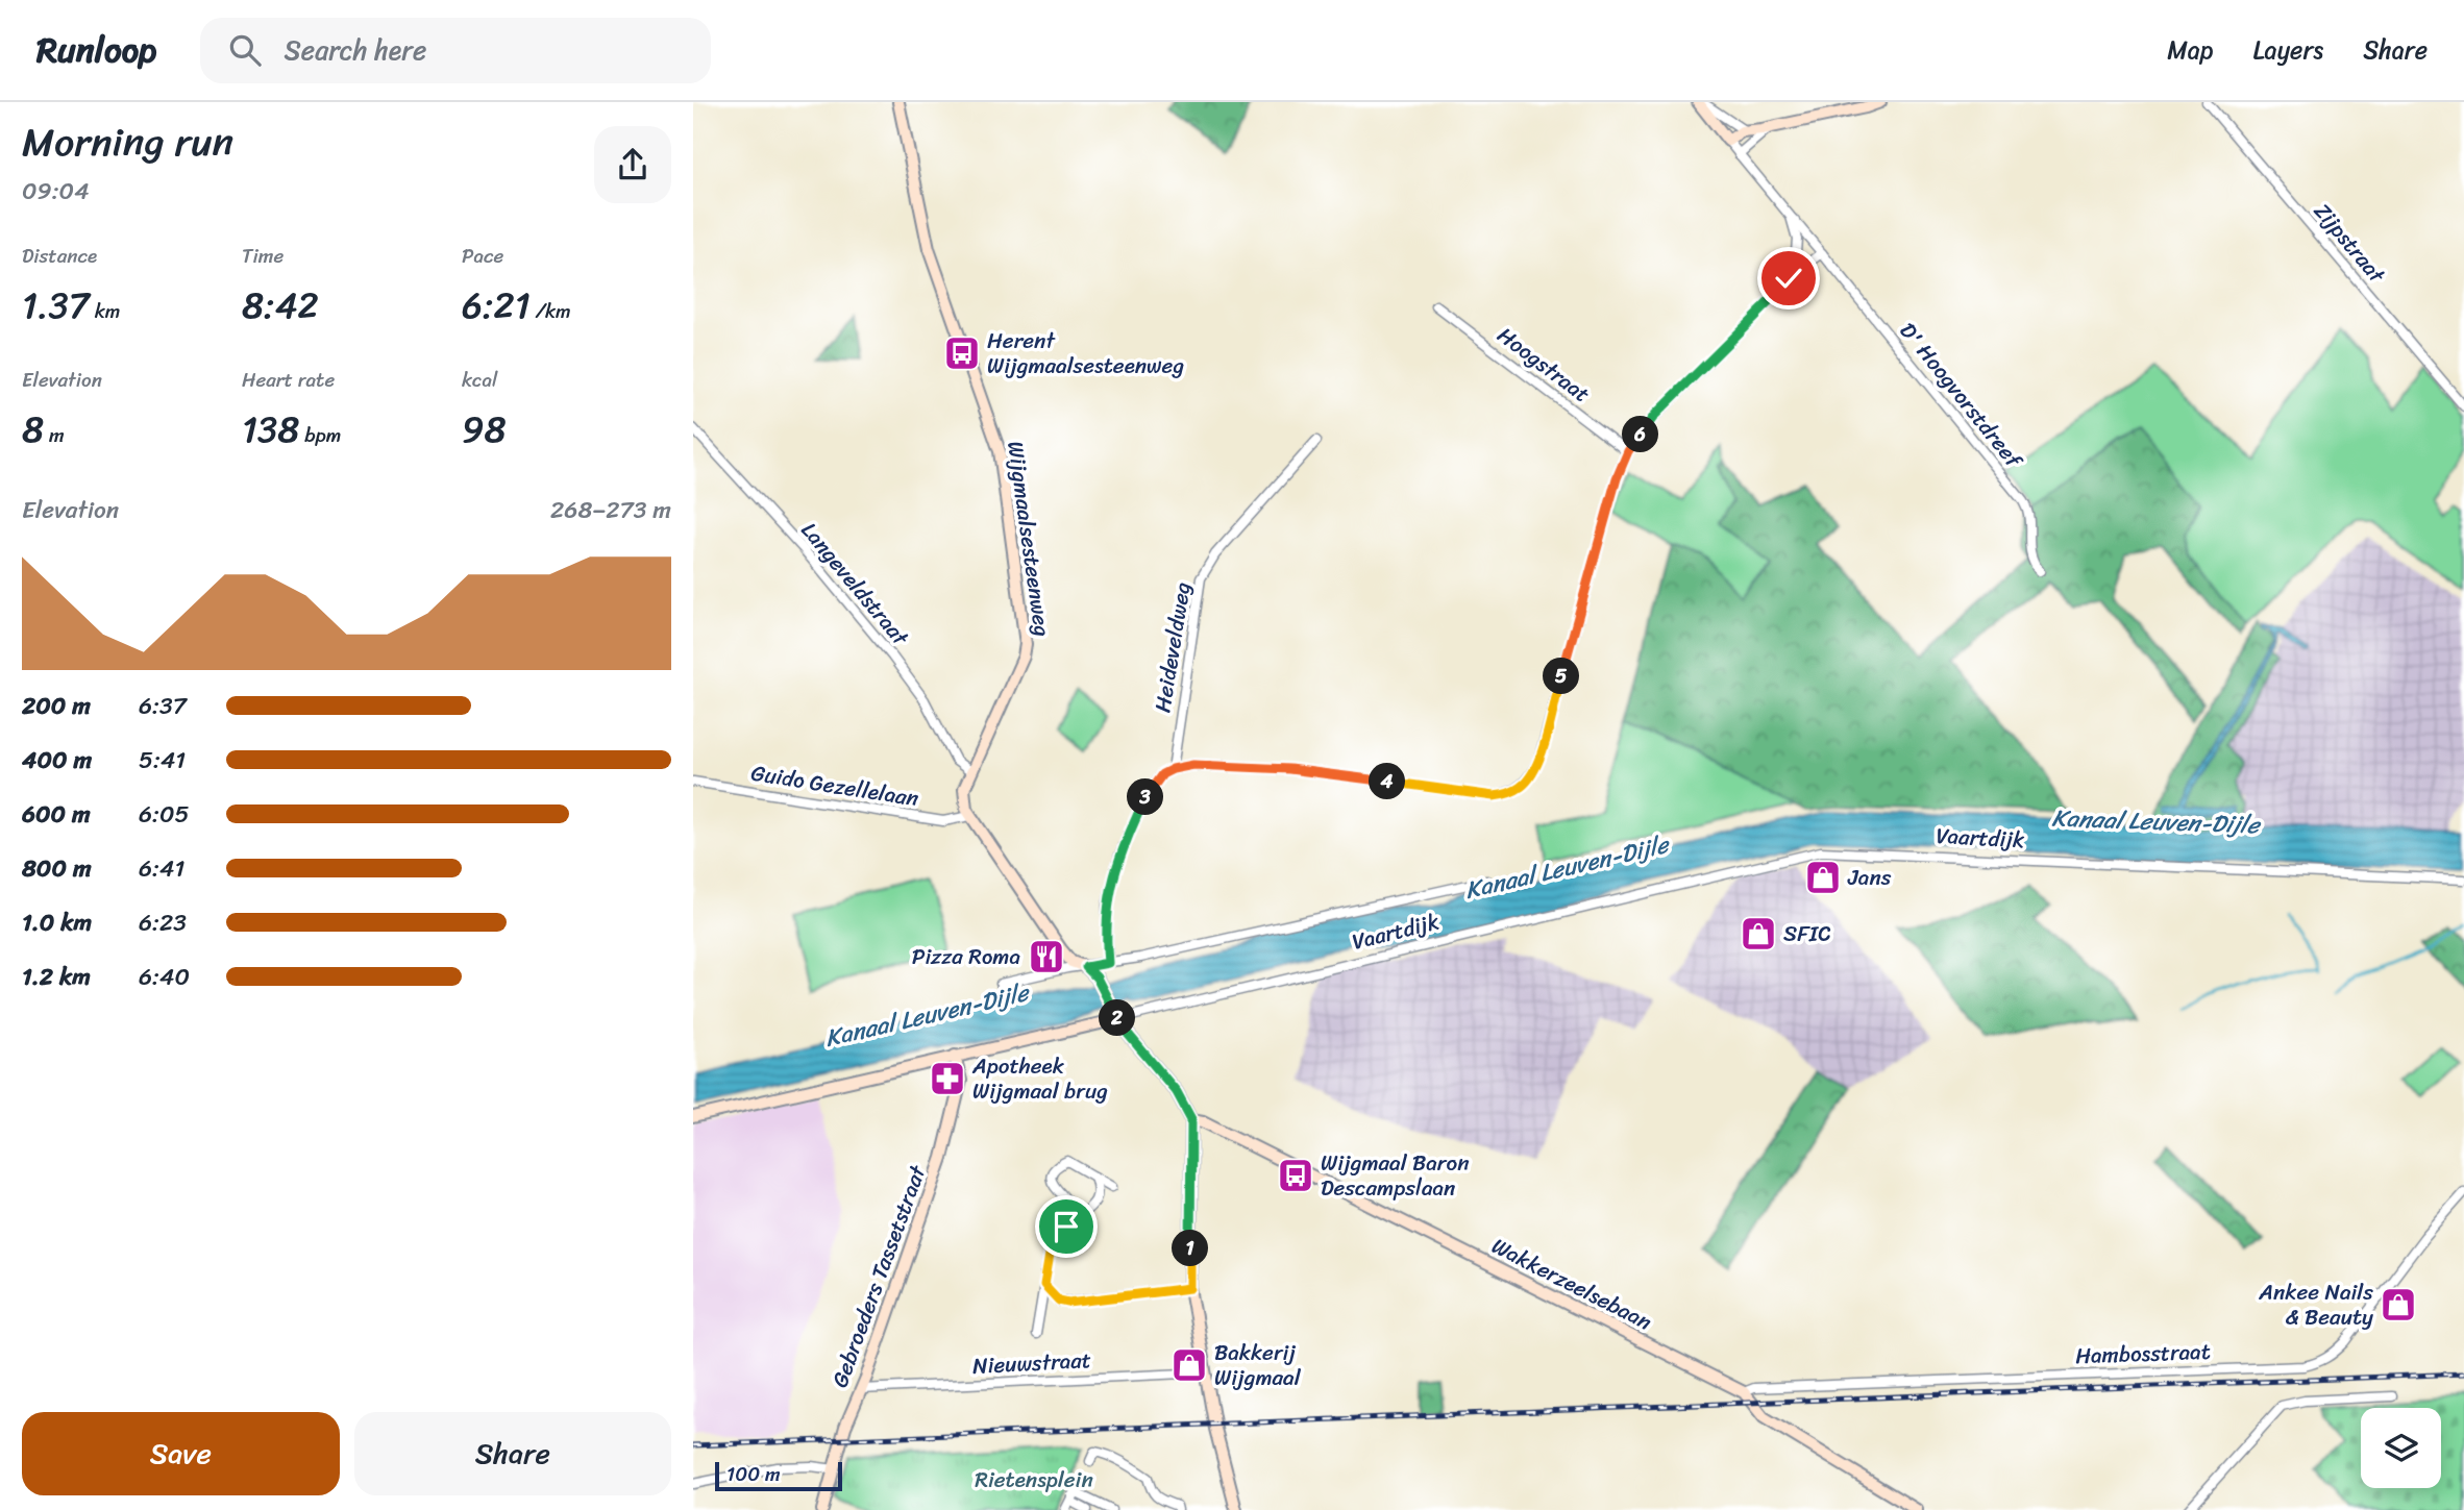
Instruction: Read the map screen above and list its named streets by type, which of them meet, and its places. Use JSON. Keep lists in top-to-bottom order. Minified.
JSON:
{"streets":{"street":["Zijpstraat","Hoogstraat","D' Hoogvorstdreef","Wijgmaalsesteenweg","Langeveldstraat","Heideveldweg","Guido Gezellelaan","Vaartdijk","Gebroeders Tassetstraat","Wakkerzeelsebaan","Hambosstraat","Nieuwstraat"]},"crossings":[["Wijgmaalsesteenweg","Langeveldstraat"],["Wijgmaalsesteenweg","Guido Gezellelaan"],["Wijgmaalsesteenweg","Vaartdijk"],["Vaartdijk","Gebroeders Tassetstraat"],["Gebroeders Tassetstraat","Nieuwstraat"],["Wakkerzeelsebaan","Hambosstraat"]],"water":["Kanaal Leuven-Dijle"],"parks":["Rietensplein"],"places":{"bus stop":["Herent Wijgmaalsesteenweg","Wijgmaal Baron Descampslaan"],"shop":["Jans","SFIC","Ankee Nails & Beauty","Bakkerij Wijgmaal"],"restaurant":["Pizza Roma"],"pharmacy":["Apotheek Wijgmaal brug"]},"scale_bar":"100 m","page":{"header":"Runloop","search":"Search here","nav":["Map","Layers","Share"],"heading":["Morning run","09:04"],"stats":[["Distance","1.37 km"],["Time","8:42"],["Pace","6:21 /km"],["Elevation","8 m"],["Heart rate","138 bpm"],["kcal","98"]],"pins":["6","5","4","3","2","1"],"chart":["Elevation","268–273 m"],"list":[{"name":"200 m","note":"6:37"},{"name":"400 m","note":"5:41"},{"name":"600 m","note":"6:05"},{"name":"800 m","note":"6:41"},{"name":"1.0 km","note":"6:23"},{"name":"1.2 km","note":"6:40"}],"buttons":["Save","Share"],"scale":"100 m"}}
